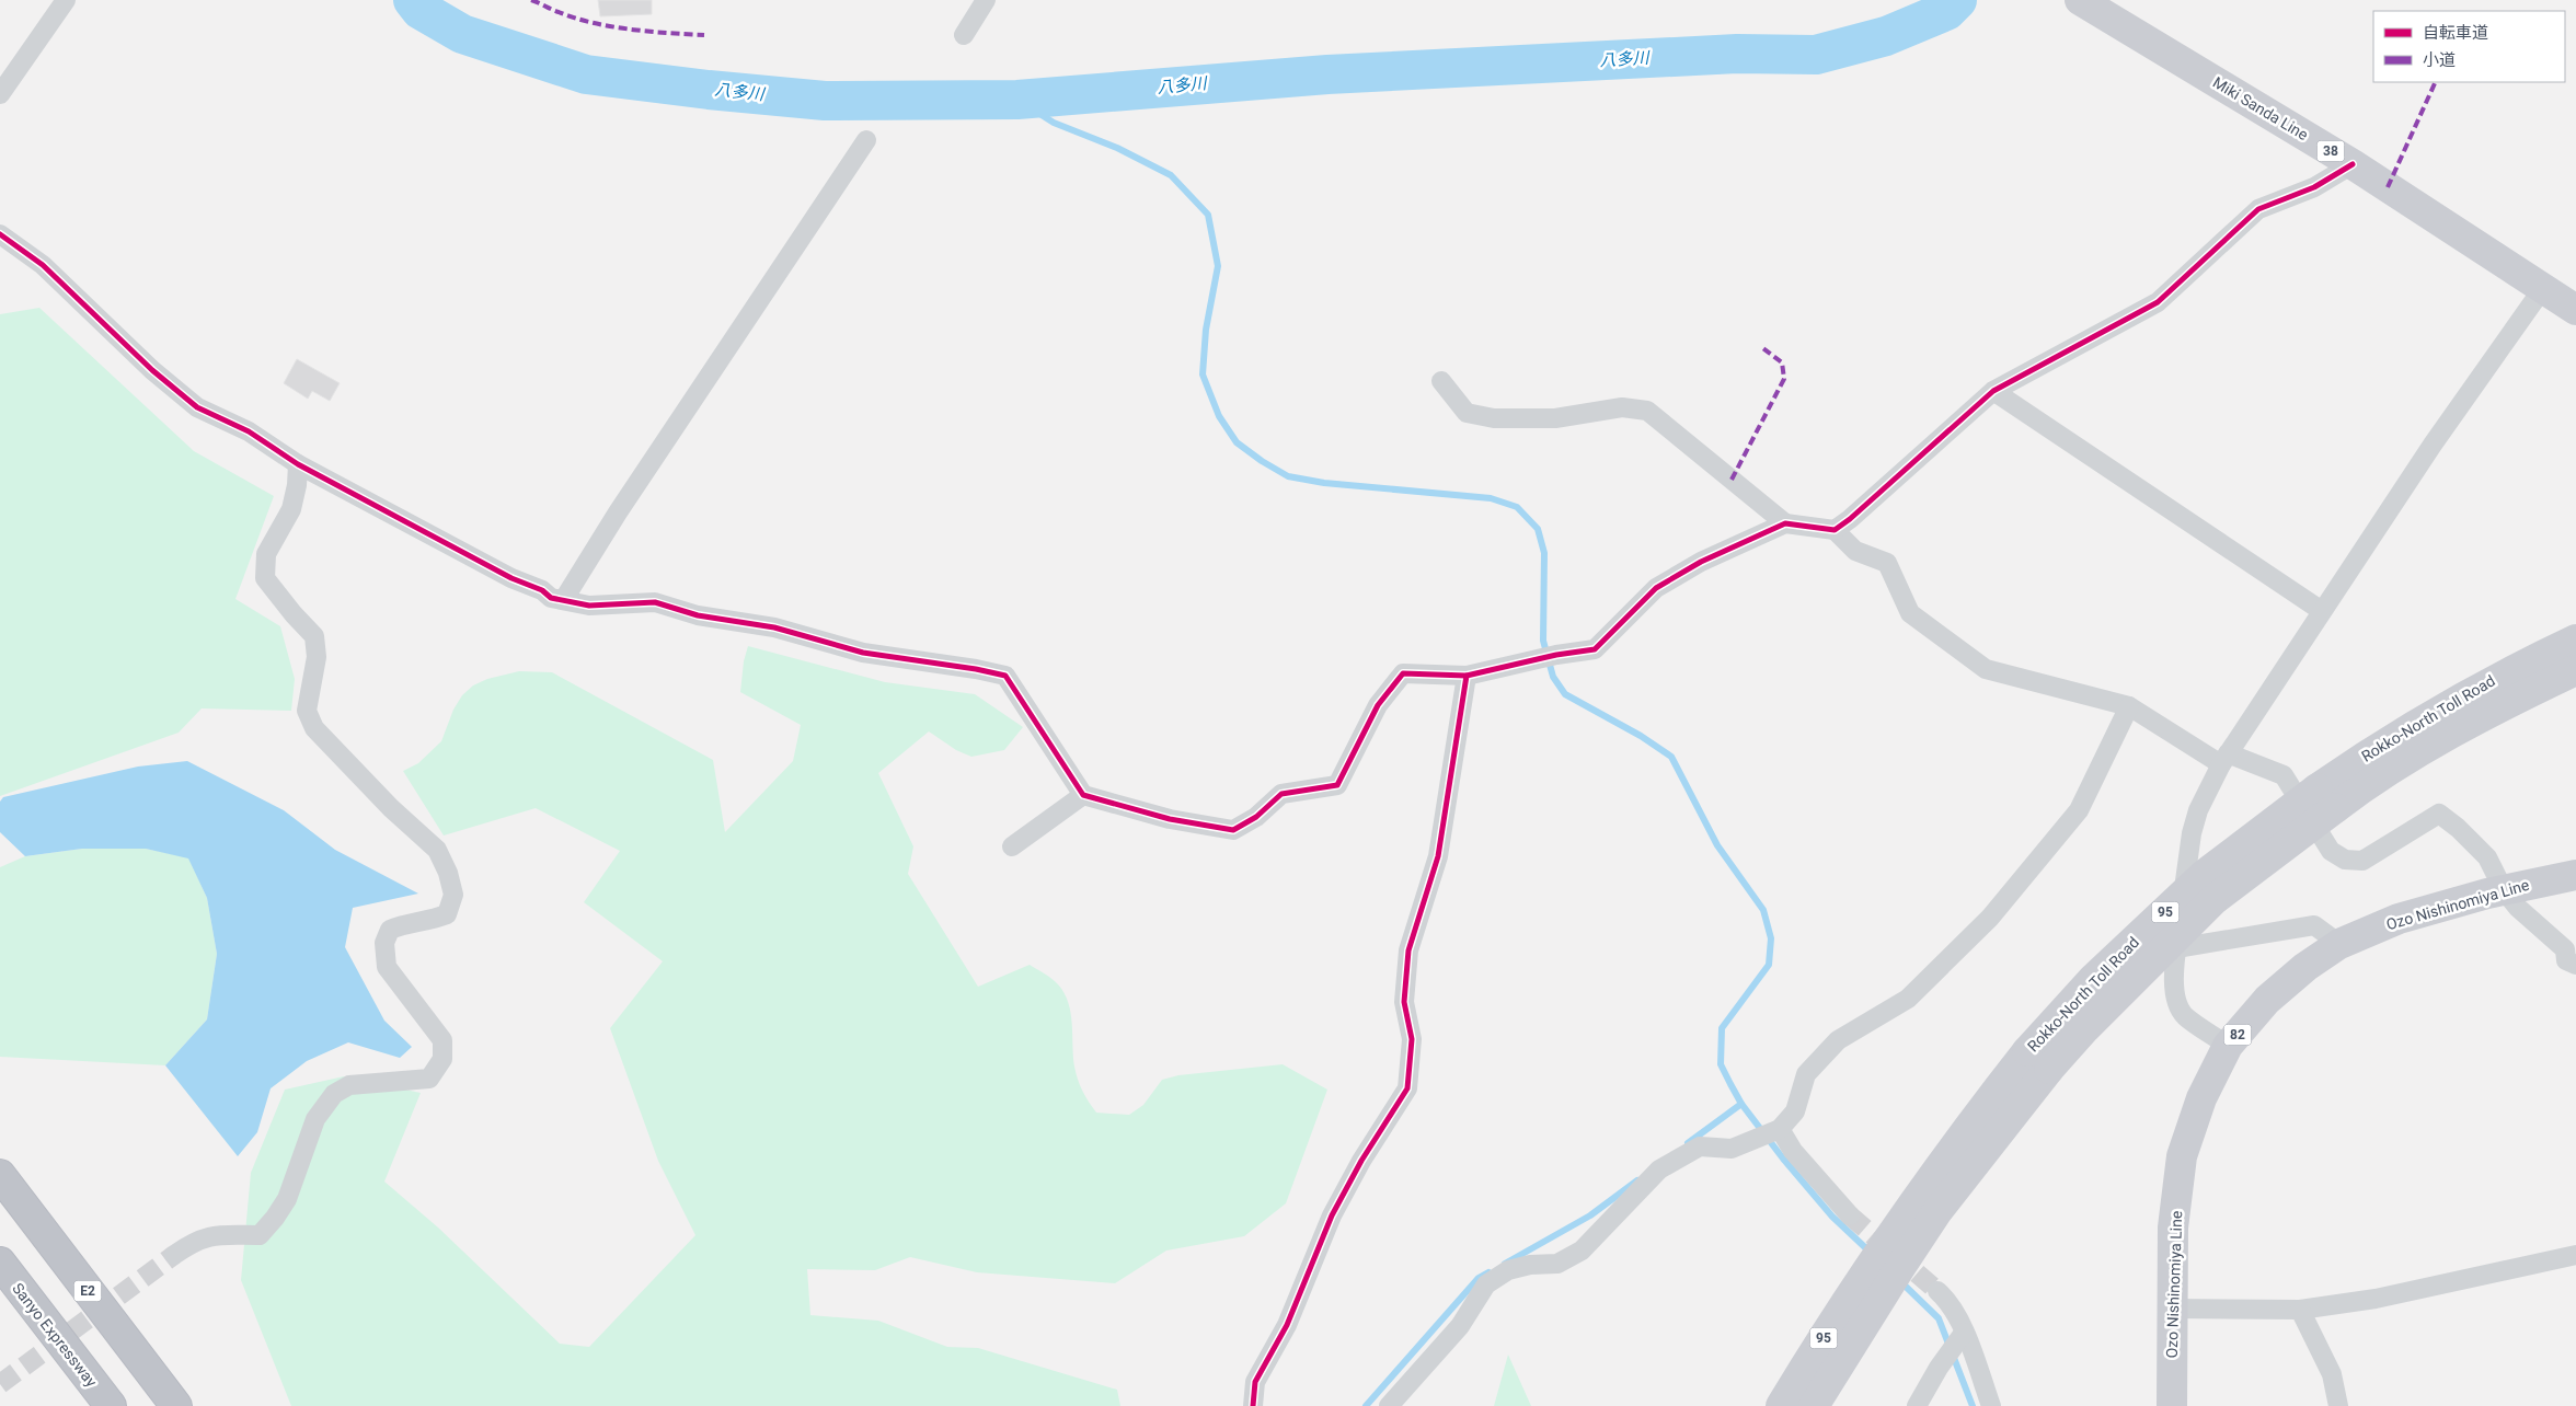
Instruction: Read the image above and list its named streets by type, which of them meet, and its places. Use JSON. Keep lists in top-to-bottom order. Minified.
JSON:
{"streets":{"highway":["E2","Sanyo Expressway"],"main road":["Miki Sanda Line","38","Rokko-North Toll Road","Ozo Nishinomiya Line","95","82"]},"water":["八多川"],"legend":["自転車道","小道"]}
